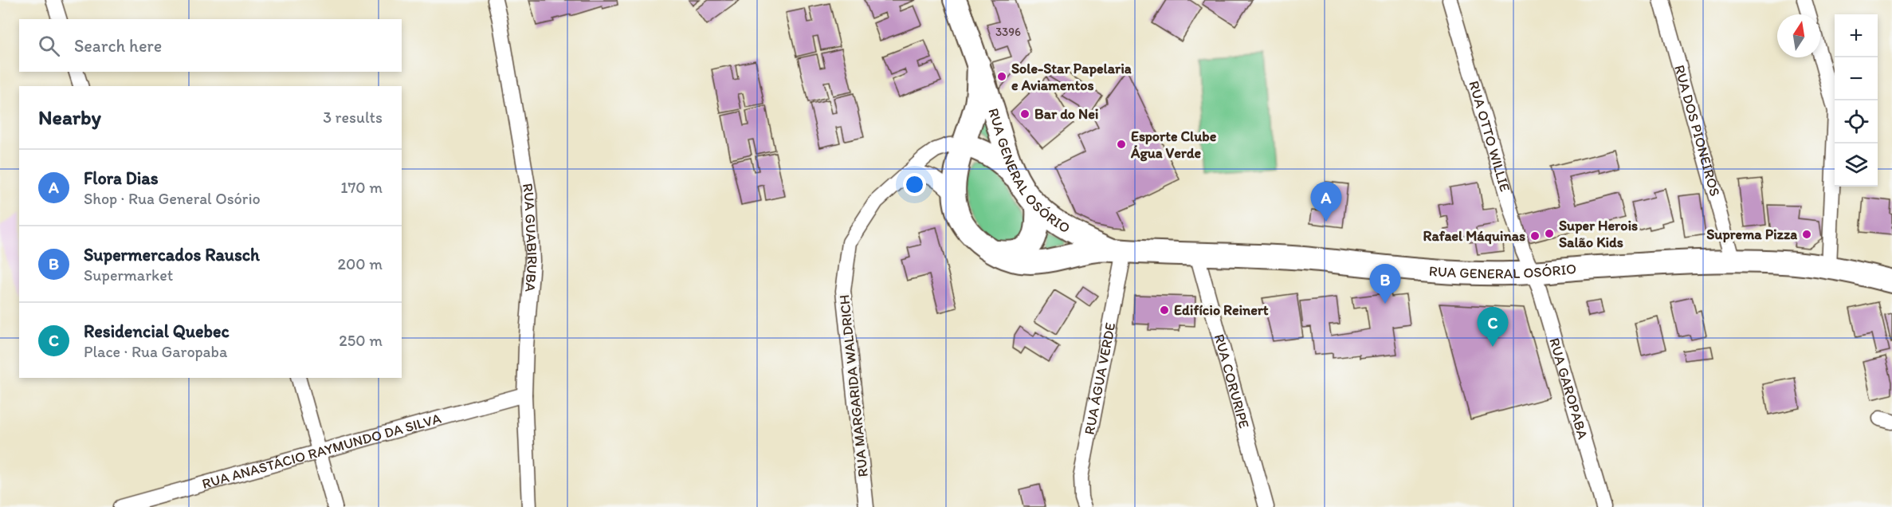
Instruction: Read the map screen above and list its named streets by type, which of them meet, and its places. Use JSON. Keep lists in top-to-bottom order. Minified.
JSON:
{"streets":{"main road":["RUA GENERAL OSÓRIO"],"street":["RUA DOS PIONEIROS","RUA OTTO WILLIE","RUA GUABIRUBA","RUA ÁGUA VERDE","RUA CORURIPE","RUA MARGARIDA WALDRICH","RUA GAROPABA","RUA ANASTÁCIO RAYMUNDO DA SILVA"]},"crossings":[["RUA DOS PIONEIROS","RUA GENERAL OSÓRIO"],["RUA OTTO WILLIE","RUA GENERAL OSÓRIO"],["RUA OTTO WILLIE","RUA GAROPABA"],["RUA GENERAL OSÓRIO","RUA ÁGUA VERDE"],["RUA GENERAL OSÓRIO","RUA CORURIPE"],["RUA GENERAL OSÓRIO","RUA MARGARIDA WALDRICH"],["RUA GENERAL OSÓRIO","RUA GAROPABA"],["RUA GUABIRUBA","RUA ANASTÁCIO RAYMUNDO DA SILVA"]],"places":["Sole-Star Papelaria e Aviamentos","Bar do Nei","Esporte Clube Água Verde","Super Herois Salão Kids","Suprema Pizza","Rafael Máquinas","Edifício Reinert"],"house_numbers":["3396"],"north":"top","page":{"map_buttons":["+","−"],"search":"Search here","heading":["Nearby","3 results"],"list":[{"mark":"A","name":"Flora Dias","note":"Shop · Rua General Osório","value":"170 m"},{"mark":"B","name":"Supermercados Rausch","note":"Supermarket","value":"200 m"},{"mark":"C","name":"Residencial Quebec","note":"Place · Rua Garopaba","value":"250 m"}],"pins":["A","B","C"]}}
